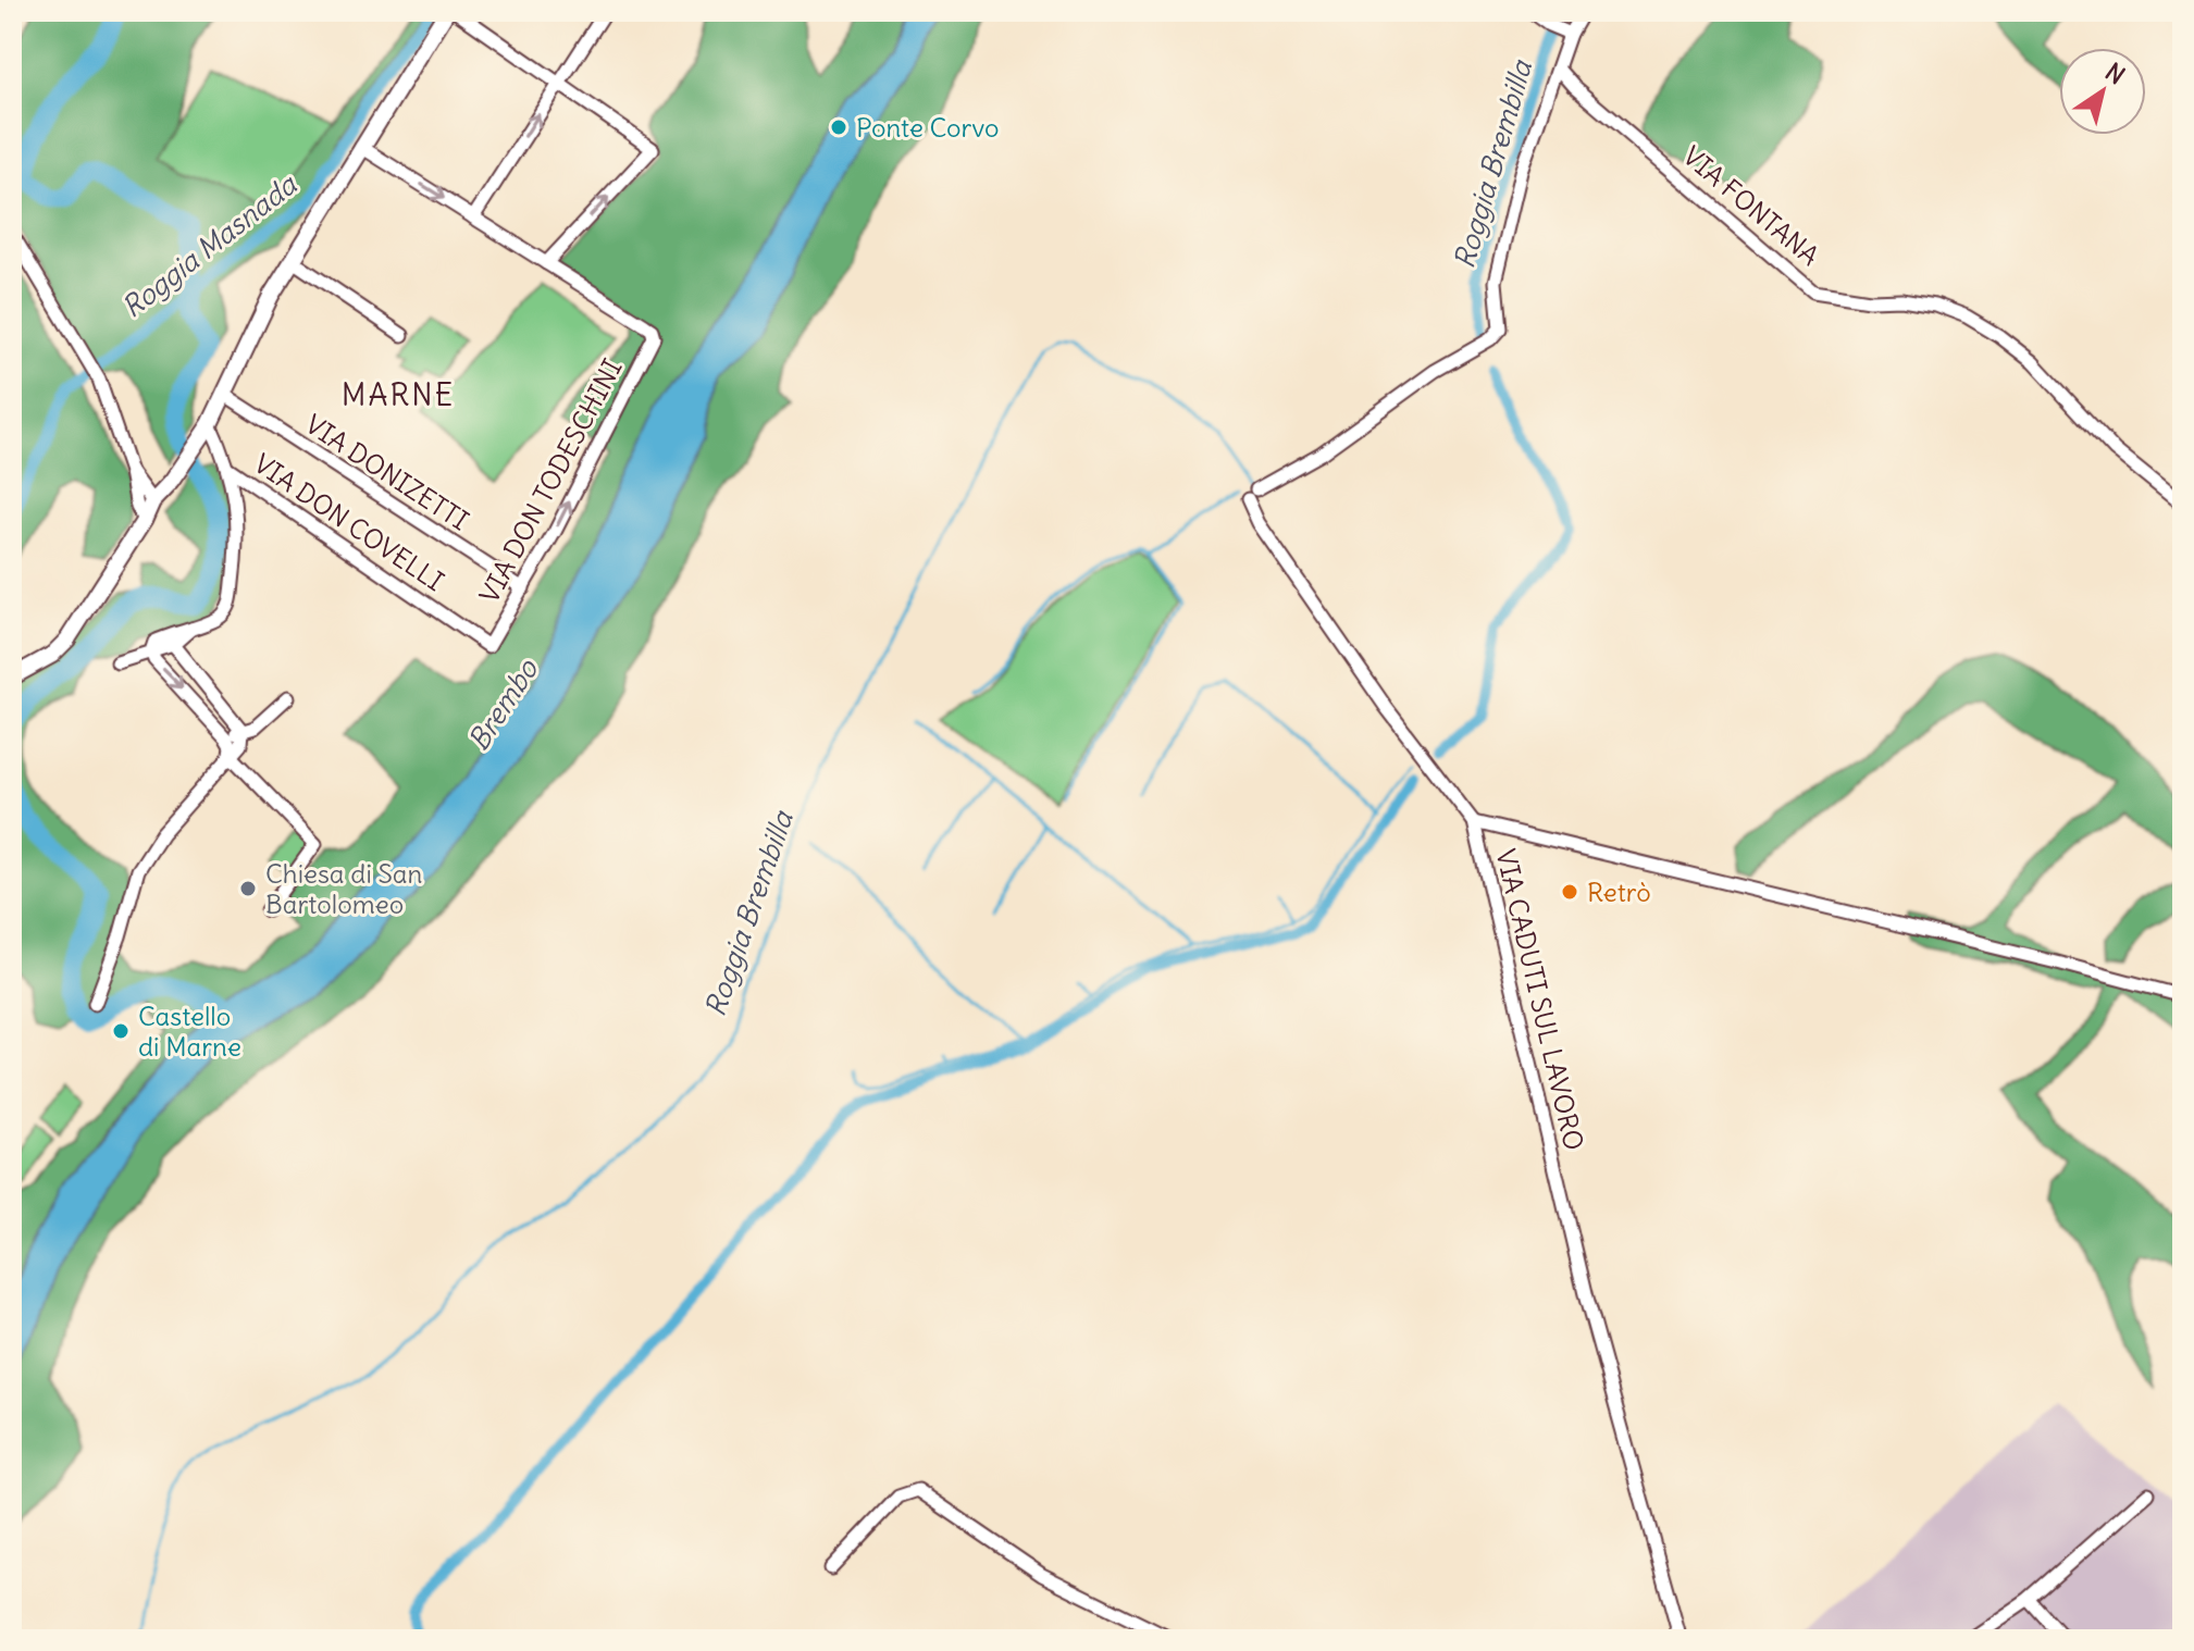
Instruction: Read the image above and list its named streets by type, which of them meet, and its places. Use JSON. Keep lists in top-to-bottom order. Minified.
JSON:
{"streets":{"street":["VIA FONTANA","VIA DONIZETTI","VIA DON TODESCHINI","VIA DON COVELLI","VIA CADUTI SUL LAVORO"]},"crossings":[["VIA DONIZETTI","VIA DON TODESCHINI"],["VIA DON TODESCHINI","VIA DON COVELLI"]],"districts":["MARNE"],"water":["Roggia Brembilla","Roggia Masnada","Brembo"],"places":["Ponte Corvo","Chiesa di San Bartolomeo","Retrò","Castello di Marne"],"north":"top right"}
